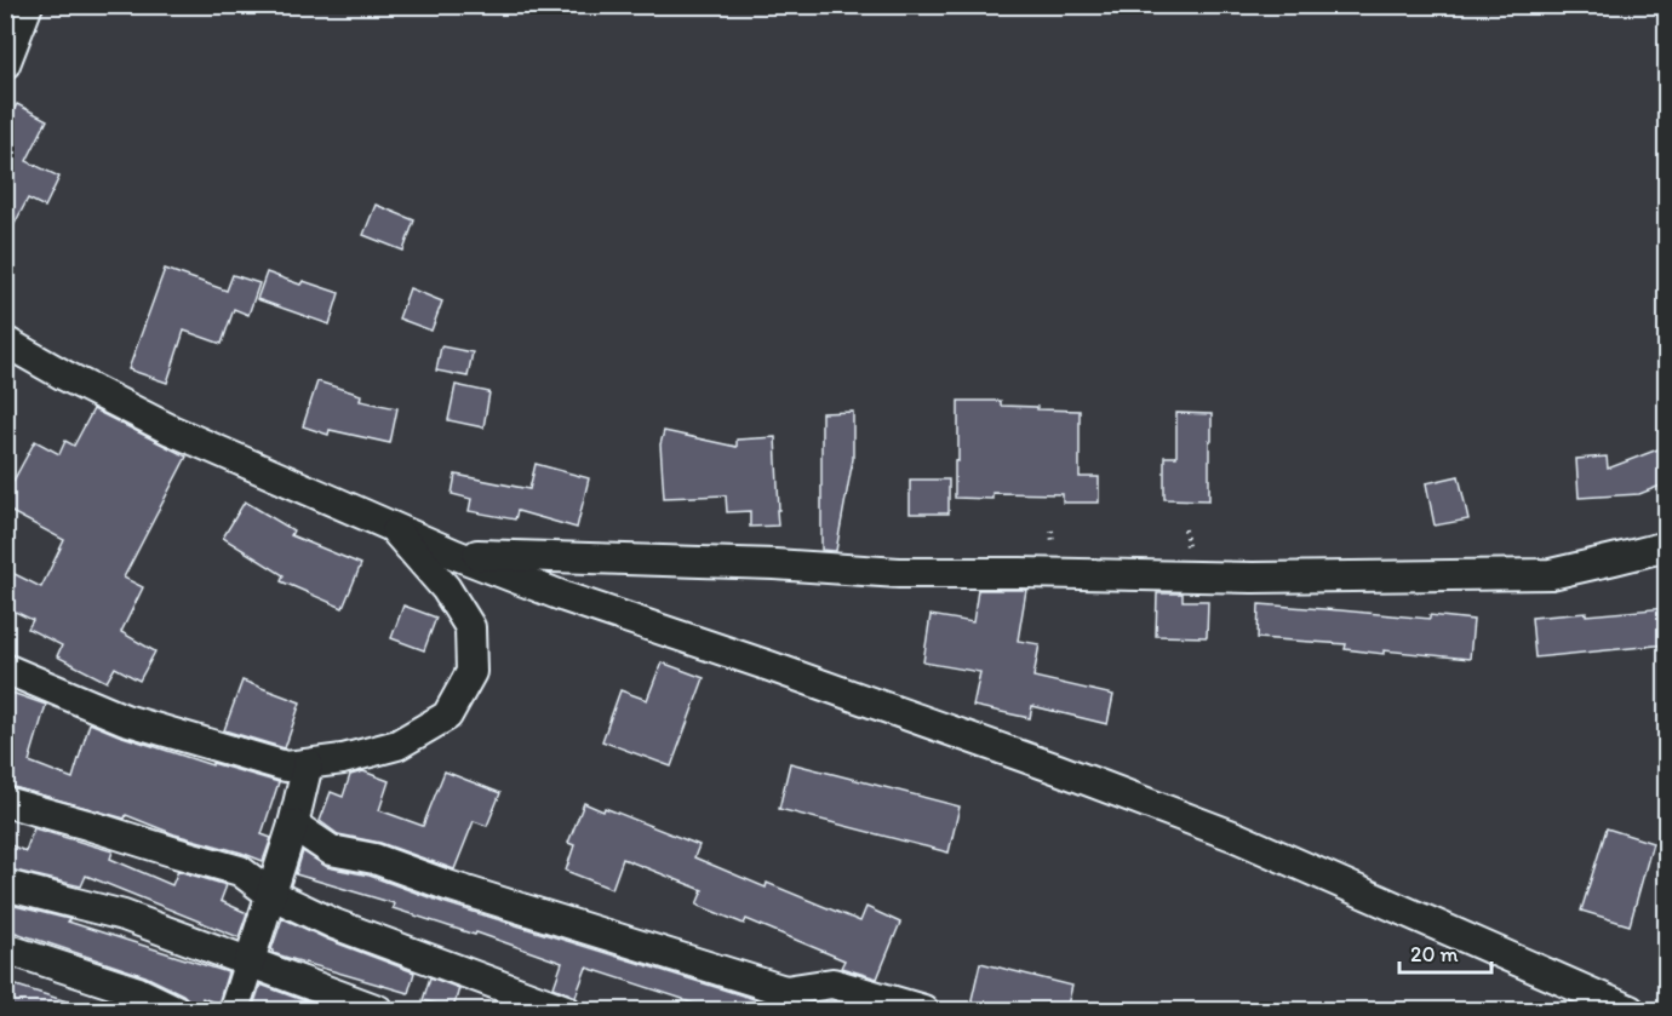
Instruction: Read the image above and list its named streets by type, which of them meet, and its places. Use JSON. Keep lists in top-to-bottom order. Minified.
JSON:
{"scale_bar":"20 m"}
